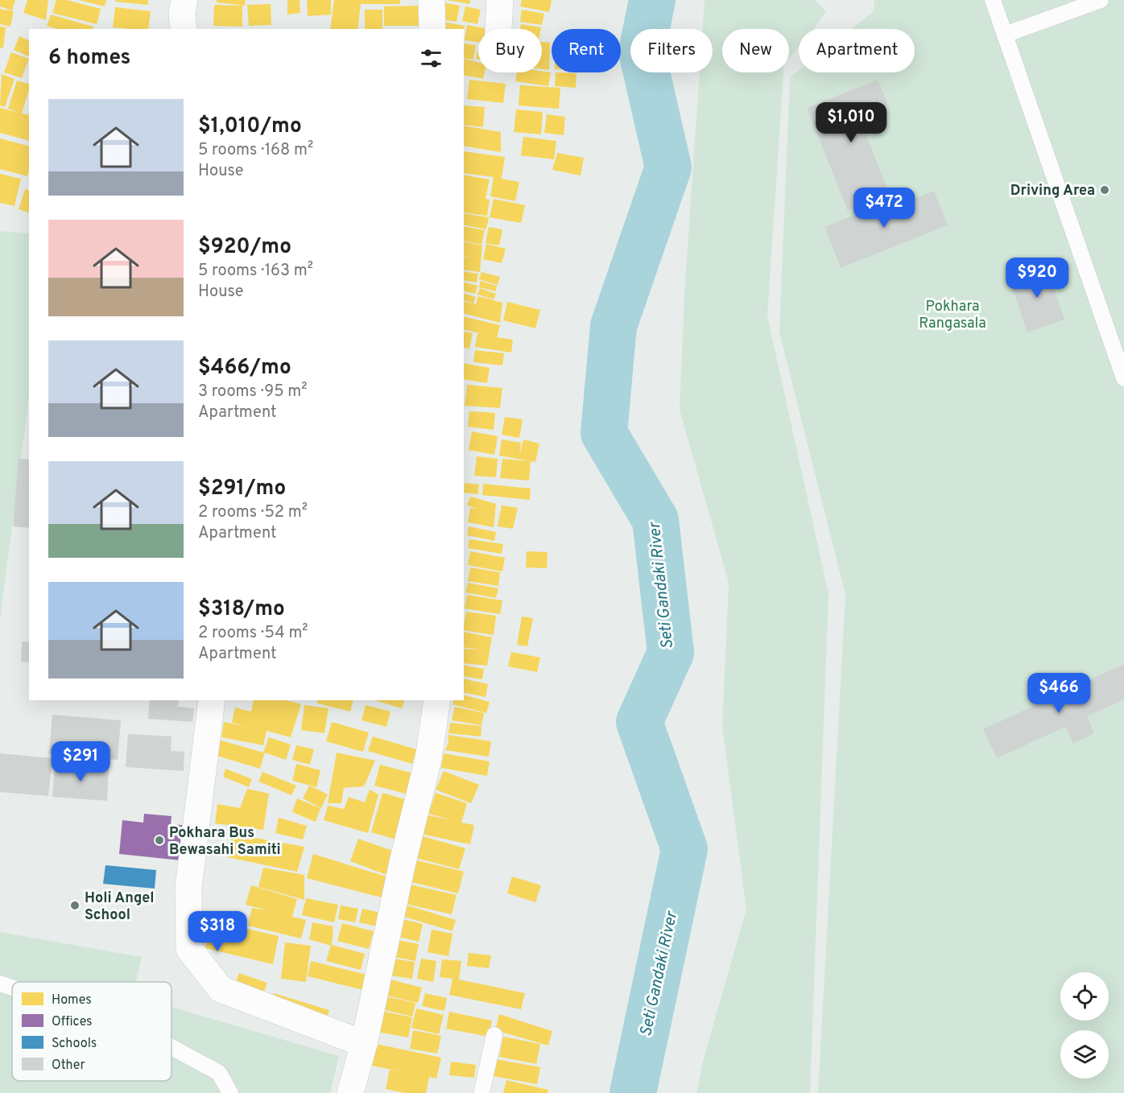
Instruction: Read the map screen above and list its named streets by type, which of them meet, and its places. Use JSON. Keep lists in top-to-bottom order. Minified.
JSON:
{"water":["Seti Gandaki River"],"parks":["Pokhara Rangasala"],"places":["Driving Area","Pokhara Bus Bewasahi Samiti","Holi Angel School"],"legend":["Homes","Offices","Schools","Other"],"page":{"chip":["Buy","Rent","Filters","New","Apartment"],"heading":"6 homes","list":[{"name":"$1,010/mo","note":"5 rooms · 168 m² · House"},{"name":"$920/mo","note":"5 rooms · 163 m² · House"},{"name":"$466/mo","note":"3 rooms · 95 m² · Apartment"},{"name":"$291/mo","note":"2 rooms · 52 m² · Apartment"},{"name":"$318/mo","note":"2 rooms · 54 m² · Apartment"}],"price":["$1,010","$472","$920","$466","$291","$318"]}}
